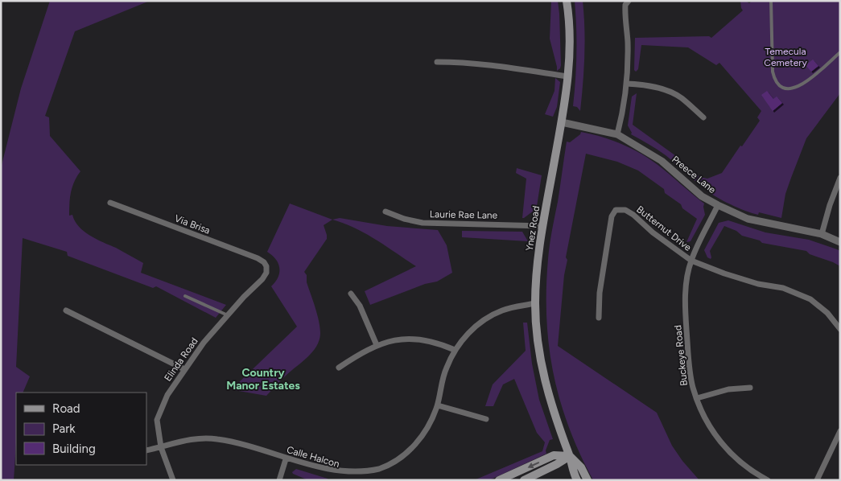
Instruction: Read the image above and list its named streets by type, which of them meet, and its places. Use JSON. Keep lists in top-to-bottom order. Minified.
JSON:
{"streets":{"main road":["Ynez Road"],"street":["Preece Lane","Laurie Rae Lane","Via Brisa","Butternut Drive","Buckeye Road","Elinda Road","Calle Halcon"]},"crossings":[["Preece Lane","Ynez Road"],["Preece Lane","Buckeye Road"],["Laurie Rae Lane","Ynez Road"],["Via Brisa","Elinda Road"],["Ynez Road","Calle Halcon"],["Butternut Drive","Buckeye Road"],["Elinda Road","Calle Halcon"]],"districts":["Country Manor Estates"],"parks":["Temecula Cemetery"],"legend":["Road","Park","Building"]}
